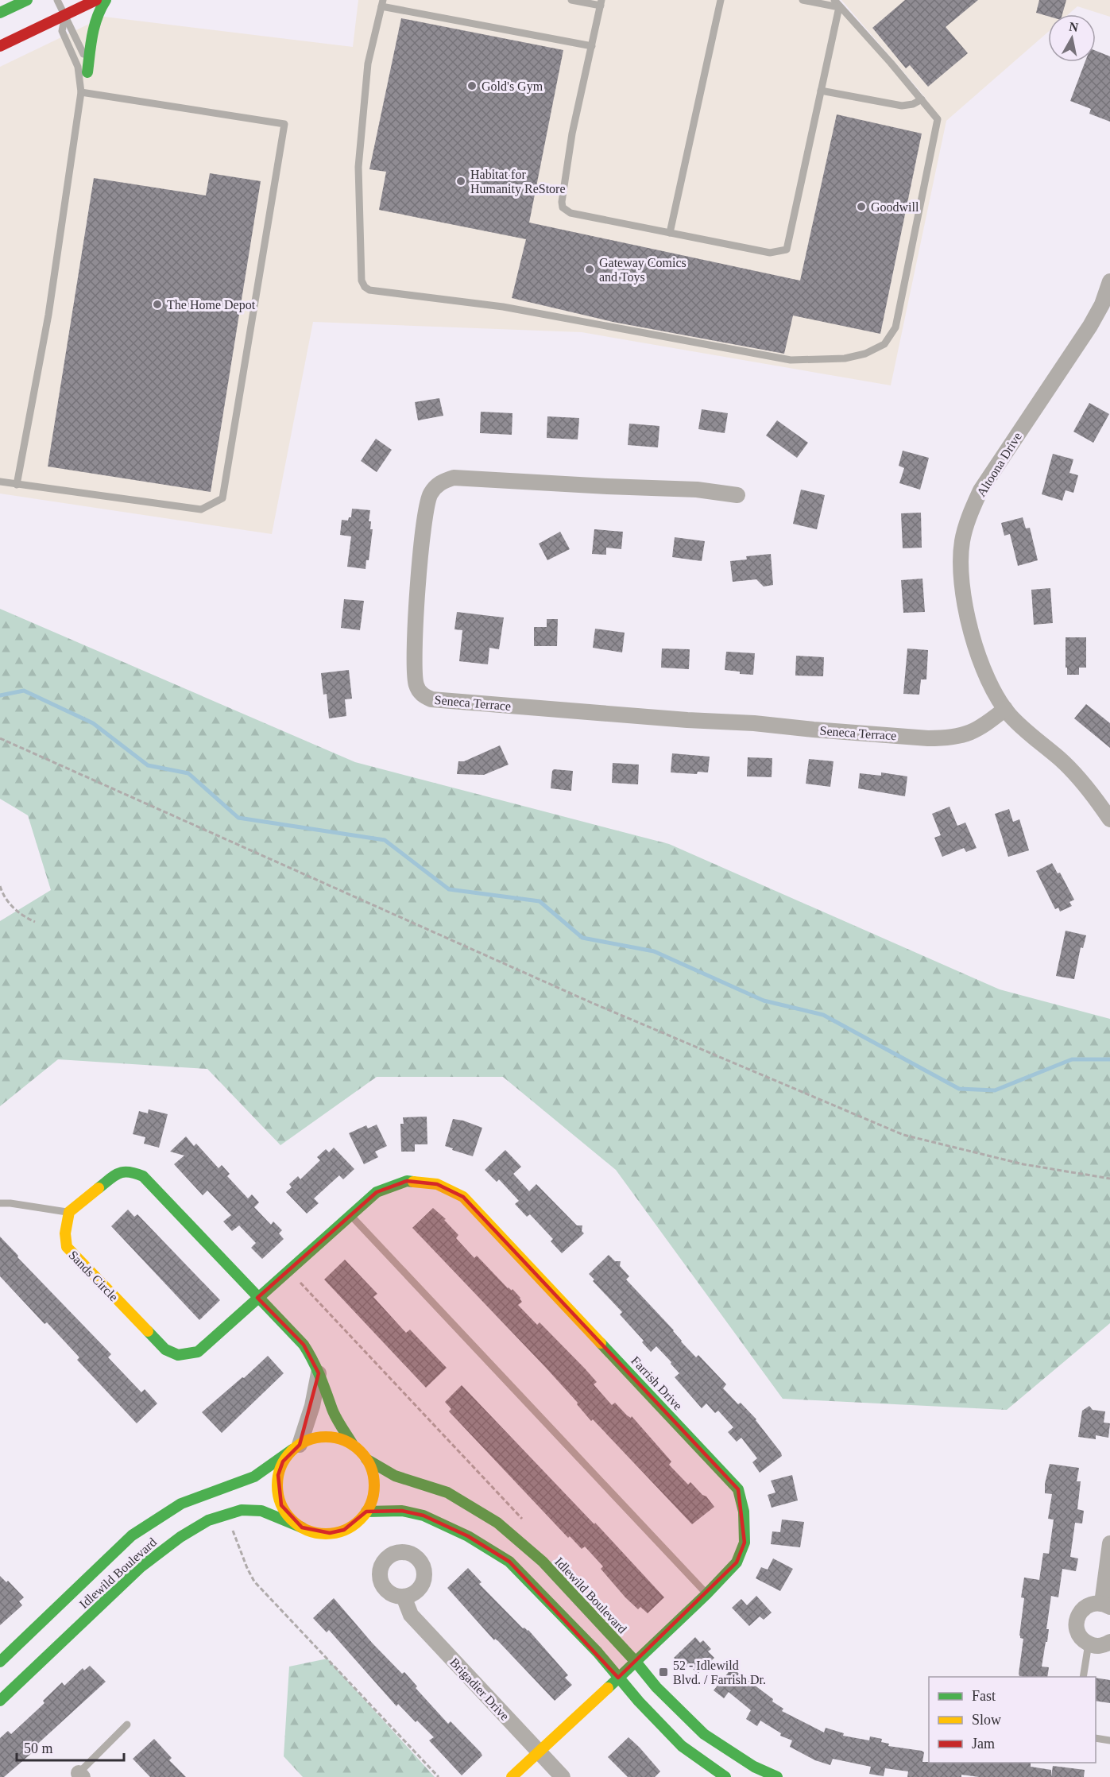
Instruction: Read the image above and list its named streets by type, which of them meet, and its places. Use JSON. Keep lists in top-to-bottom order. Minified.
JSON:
{"streets":{"street":["Altoona Drive","Seneca Terrace","Sands Circle","Farrish Drive","Idlewild Boulevard","Brigadier Drive"]},"crossings":[["Altoona Drive","Seneca Terrace"],["Sands Circle","Farrish Drive"],["Farrish Drive","Idlewild Boulevard"],["Farrish Drive","Brigadier Drive"]],"places":{"other":["Gold's Gym","Habitat for Humanity ReStore","Goodwill","Gateway Comics and Toys","The Home Depot"],"transit":["52 - Idlewild Blvd. / Farrish Dr."]},"legend":["Fast","Slow","Jam"],"scale_bar":"50 m","north":"top"}
